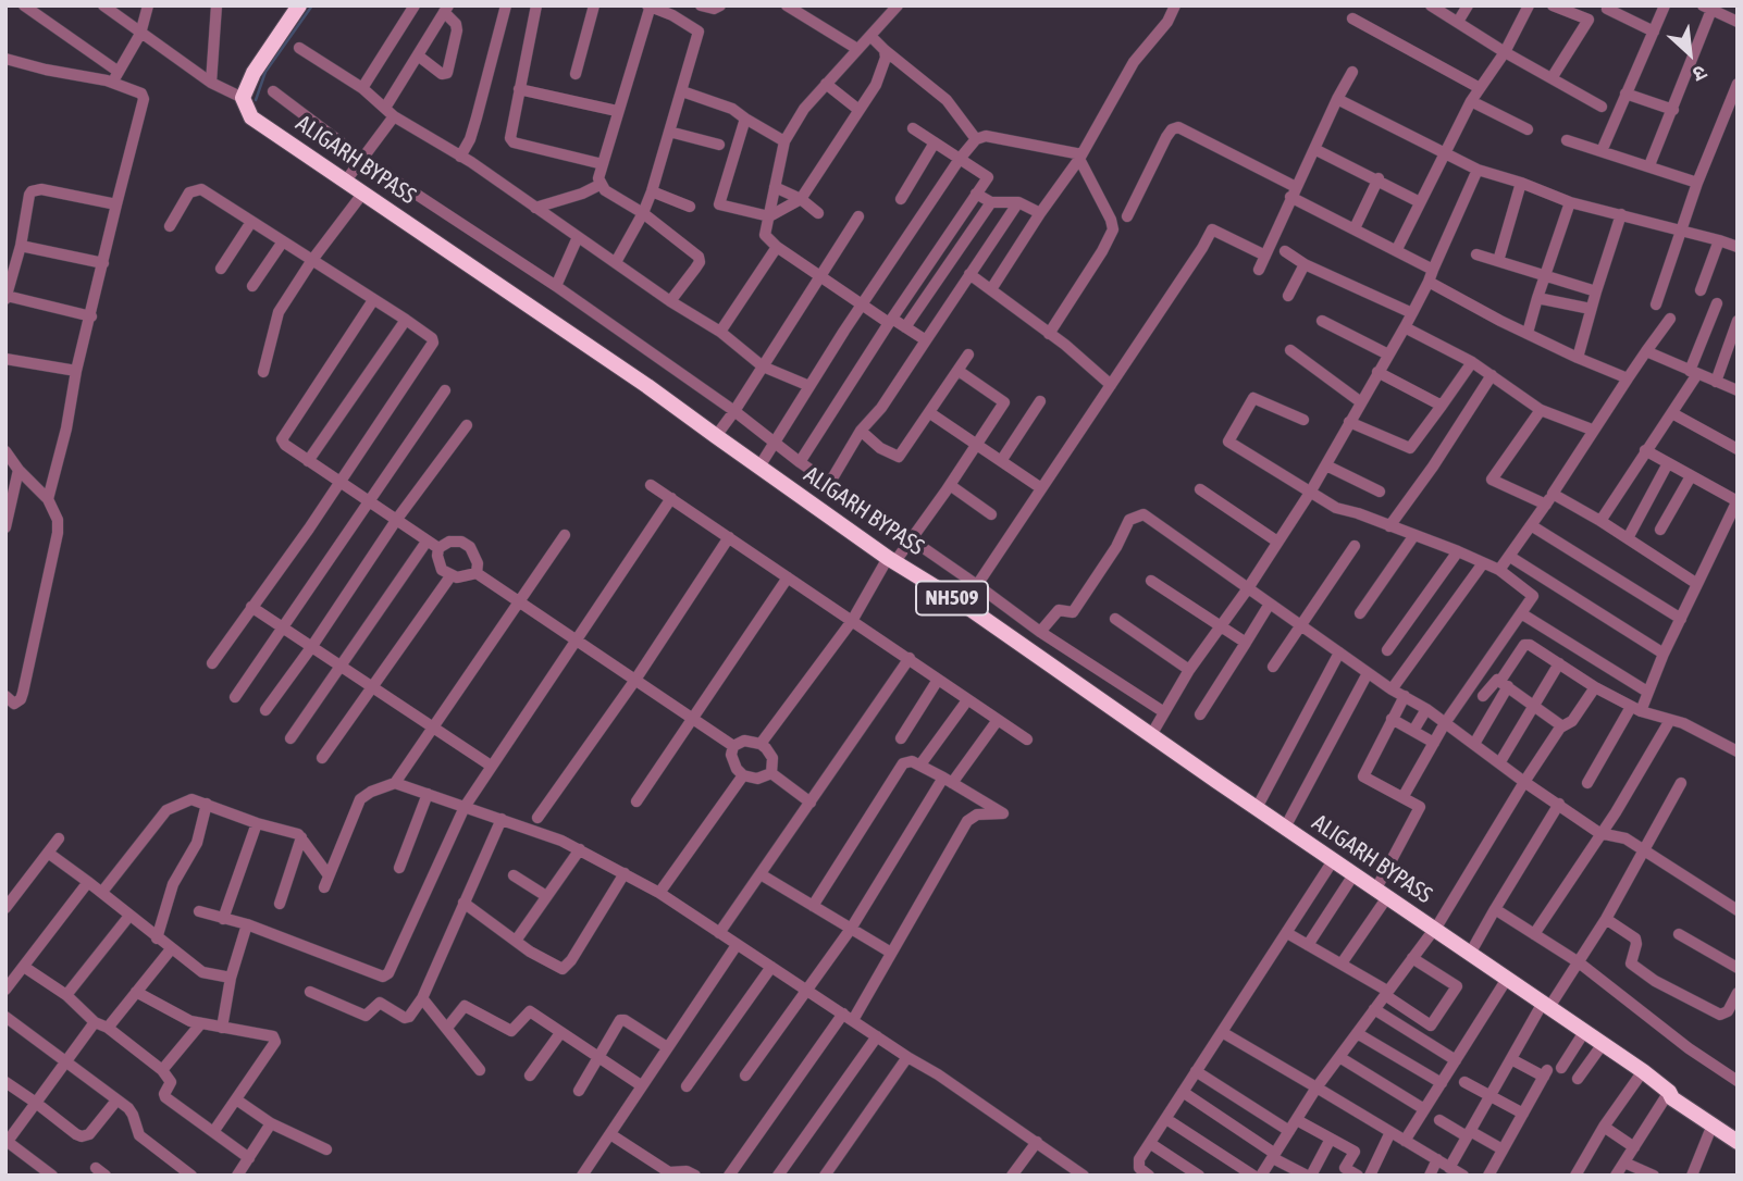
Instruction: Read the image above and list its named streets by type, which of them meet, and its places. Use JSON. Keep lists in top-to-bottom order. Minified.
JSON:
{"streets":{"highway":["ALIGARH BYPASS","NH509"]},"north":"bottom right"}
